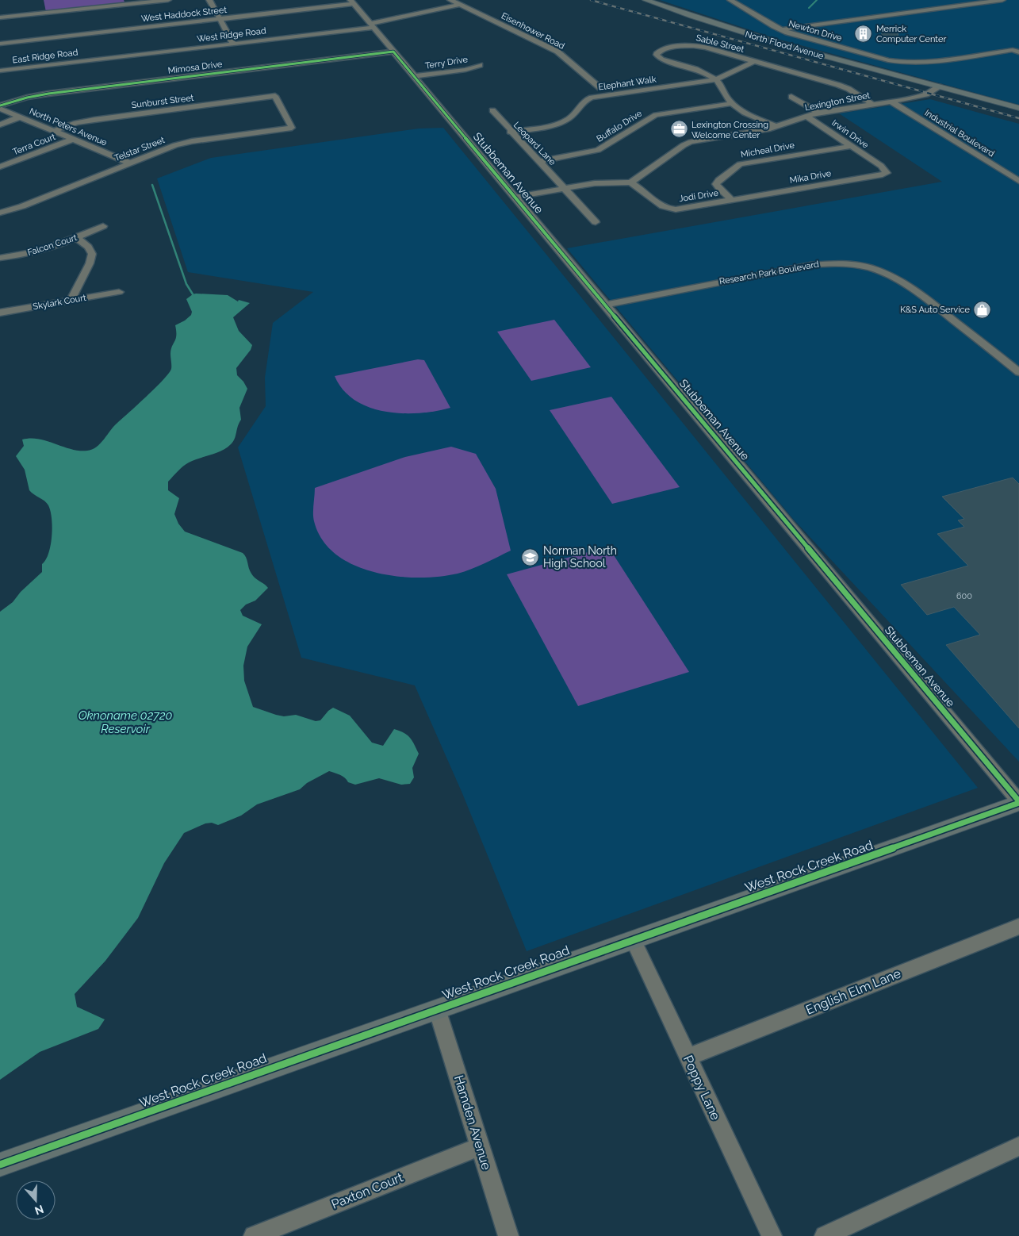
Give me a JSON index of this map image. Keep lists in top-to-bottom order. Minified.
{"streets":{"main road":["North Flood Avenue","West Rock Creek Road"],"street":["West Haddock Street","Eisenhower Road","Newton Drive","West Ridge Road","Sable Street","East Ridge Road","Terry Drive","Mimosa Drive","Elephant Walk","Sunburst Street","Lexington Street","Buffalo Drive","North Peters Avenue","Industrial Boulevard","Irwin Drive","Leopard Lane","Terra Court","Telstar Street","Micheal Drive","Stubbeman Avenue","Mika Drive","Jodi Drive","Falcon Court","Research Park Boulevard","Skylark Court","English Elm Lane","Poppy Lane","Hamden Avenue","Paxton Court"]},"crossings":[["West Haddock Street","Stubbeman Avenue"],["Eisenhower Road","West Ridge Road"],["West Ridge Road","East Ridge Road"],["West Ridge Road","Stubbeman Avenue"],["Sable Street","Elephant Walk"],["Sable Street","Lexington Street"],["Sable Street","Buffalo Drive"],["North Flood Avenue","Lexington Street"],["Terry Drive","Stubbeman Avenue"],["Mimosa Drive","North Peters Avenue"],["Mimosa Drive","Stubbeman Avenue"],["Elephant Walk","Leopard Lane"],["Sunburst Street","North Peters Avenue"],["Sunburst Street","Telstar Street"],["Lexington Street","Industrial Boulevard"],["Lexington Street","Irwin Drive"],["Lexington Street","Jodi Drive"],["Buffalo Drive","Leopard Lane"],["North Peters Avenue","Terra Court"],["North Peters Avenue","Telstar Street"],["Irwin Drive","Micheal Drive"],["Irwin Drive","Mika Drive"],["Micheal Drive","Mika Drive"],["Micheal Drive","Jodi Drive"],["Stubbeman Avenue","Research Park Boulevard"],["Stubbeman Avenue","West Rock Creek Road"],["Mika Drive","Jodi Drive"],["West Rock Creek Road","Poppy Lane"],["West Rock Creek Road","Hamden Avenue"],["English Elm Lane","Poppy Lane"],["Hamden Avenue","Paxton Court"]],"water":["Oknoname 02720 Reservoir"],"places":{"building":["Merrick Computer Center"],"office":["Lexington Crossing Welcome Center"],"shop":["K&S Auto Service"],"school or university":["Norman North High School"]},"house_numbers":["600"],"north":"bottom"}
